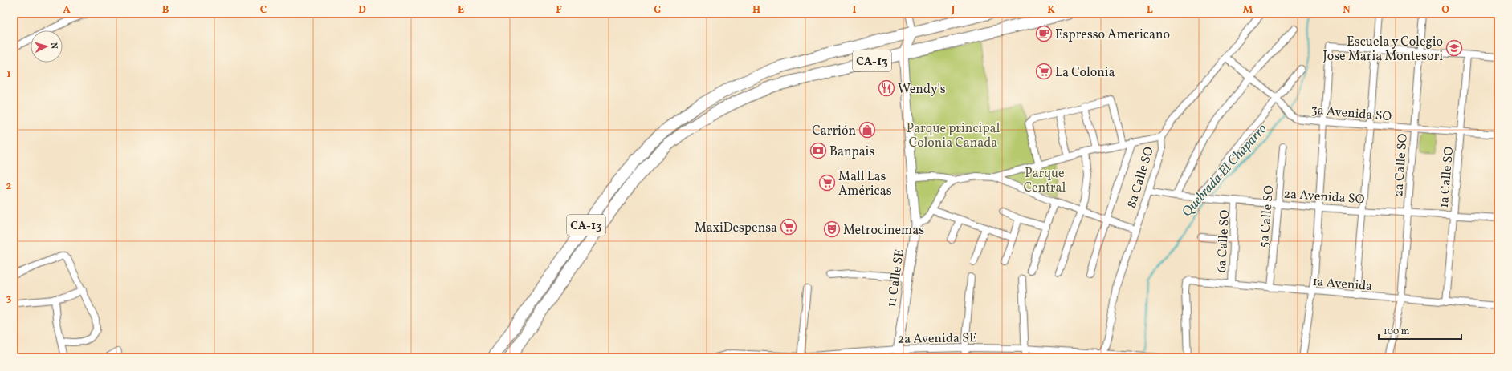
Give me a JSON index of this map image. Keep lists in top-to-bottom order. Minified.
{"streets":{"highway":["CA-13"],"street":["3a Avenida SO","2a Calle SO","8a Calle SO","1a Calle SO","2a Avenida SO","5a Calle SO","6a Calle SO","11 Calle SE","1a Avenida","2a Avenida SE"]},"crossings":[["CA-13","11 Calle SE"],["3a Avenida SO","2a Calle SO"],["3a Avenida SO","8a Calle SO"],["3a Avenida SO","1a Calle SO"],["2a Calle SO","2a Avenida SO"],["2a Calle SO","1a Avenida"],["8a Calle SO","2a Avenida SO"],["8a Calle SO","2a Avenida SE"],["1a Calle SO","2a Avenida SO"],["1a Calle SO","1a Avenida"],["2a Avenida SO","5a Calle SO"],["2a Avenida SO","6a Calle SO"],["5a Calle SO","1a Avenida"],["6a Calle SO","1a Avenida"],["11 Calle SE","2a Avenida SE"]],"water":["Quebrada El Chaparro"],"parks":["Parque principal Colonia Canada","Parque Central"],"places":{"cafe":["Espresso Americano"],"school or university":["Escuela y Colegio Jose Maria Montesori"],"supermarket":["La Colonia","Mall Las Américas","MaxiDespensa"],"restaurant":["Wendy's"],"shop":["Carrión"],"bank":["Banpais"],"theatre":["Metrocinemas"]},"scale_bar":"100 m","north":"right","grid":{"columns":["A","B","C","D","E","F","G","H","I","J","K","L","M","N","O"],"rows":["1","2","3"]}}
